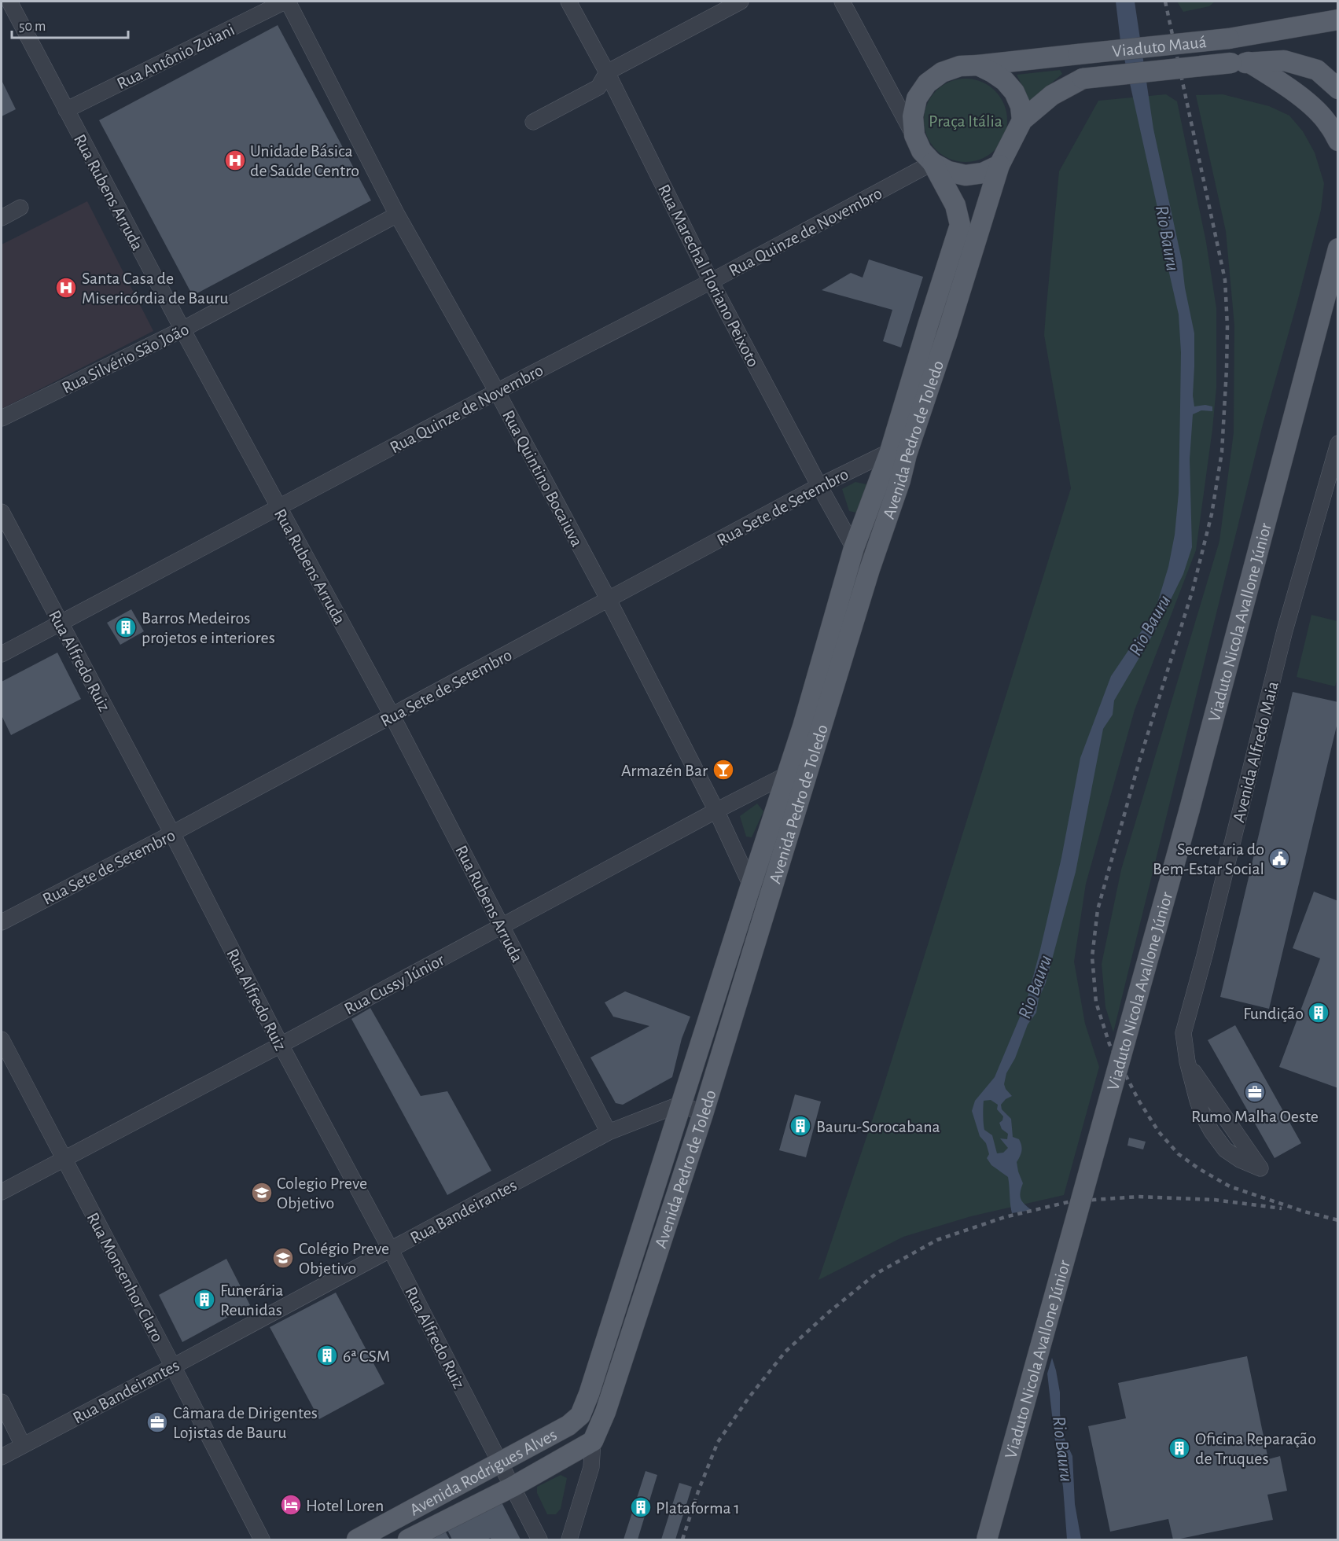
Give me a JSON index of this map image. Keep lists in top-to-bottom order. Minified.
{"streets":{"main road":["Viaduto Mauá","Avenida Pedro de Toledo","Viaduto Nicola Avallone Júnior","Avenida Rodrigues Alves"],"street":["Rua Antônio Zuiani","Rua Rubens Arruda","Rua Quinze de Novembro","Rua Marechal Floriano Peixoto","Rua Silvério São João","Rua Quintino Bocaiuva","Rua Sete de Setembro","Rua Alfredo Ruiz","Avenida Alfredo Maia","Rua Cussy Júnior","Rua Bandeirantes","Rua Monsenhor Claro"]},"crossings":[["Viaduto Mauá","Rua Quinze de Novembro"],["Viaduto Mauá","Avenida Pedro de Toledo"],["Rua Antônio Zuiani","Rua Rubens Arruda"],["Rua Antônio Zuiani","Rua Quintino Bocaiuva"],["Rua Rubens Arruda","Rua Quinze de Novembro"],["Rua Rubens Arruda","Rua Silvério São João"],["Rua Rubens Arruda","Rua Sete de Setembro"],["Rua Rubens Arruda","Rua Cussy Júnior"],["Rua Rubens Arruda","Rua Bandeirantes"],["Rua Quinze de Novembro","Rua Marechal Floriano Peixoto"],["Rua Quinze de Novembro","Avenida Pedro de Toledo"],["Rua Quinze de Novembro","Rua Quintino Bocaiuva"],["Rua Quinze de Novembro","Rua Alfredo Ruiz"],["Rua Marechal Floriano Peixoto","Avenida Pedro de Toledo"],["Rua Marechal Floriano Peixoto","Rua Sete de Setembro"],["Rua Silvério São João","Rua Quintino Bocaiuva"],["Avenida Pedro de Toledo","Rua Quintino Bocaiuva"],["Avenida Pedro de Toledo","Rua Sete de Setembro"],["Avenida Pedro de Toledo","Rua Cussy Júnior"],["Avenida Pedro de Toledo","Rua Bandeirantes"],["Avenida Pedro de Toledo","Avenida Rodrigues Alves"],["Rua Quintino Bocaiuva","Rua Sete de Setembro"],["Rua Quintino Bocaiuva","Rua Cussy Júnior"],["Rua Sete de Setembro","Rua Alfredo Ruiz"],["Rua Alfredo Ruiz","Rua Cussy Júnior"],["Rua Alfredo Ruiz","Rua Bandeirantes"],["Rua Alfredo Ruiz","Avenida Rodrigues Alves"],["Rua Cussy Júnior","Rua Monsenhor Claro"],["Rua Bandeirantes","Rua Monsenhor Claro"]],"water":["Rio Bauru"],"parks":["Praça Itália"],"places":{"hospital":["Unidade Básica de Saúde Centro","Santa Casa de Misericórdia de Bauru"],"building":["Barros Medeiros projetos e interiores","Fundição","Bauru-Sorocabana","Funerária Reunidas","6ª CSM","Oficina Reparação de Truques","Plataforma 1"],"bar":["Armazén Bar"],"public building":["Secretaria do Bem-Estar Social"],"office":["Rumo Malha Oeste","Câmara de Dirigentes Lojistas de Bauru"],"school or university":["Colegio Preve Objetivo","Colégio Preve Objetivo"],"hotel":["Hotel Loren"]},"scale_bar":"50 m"}
